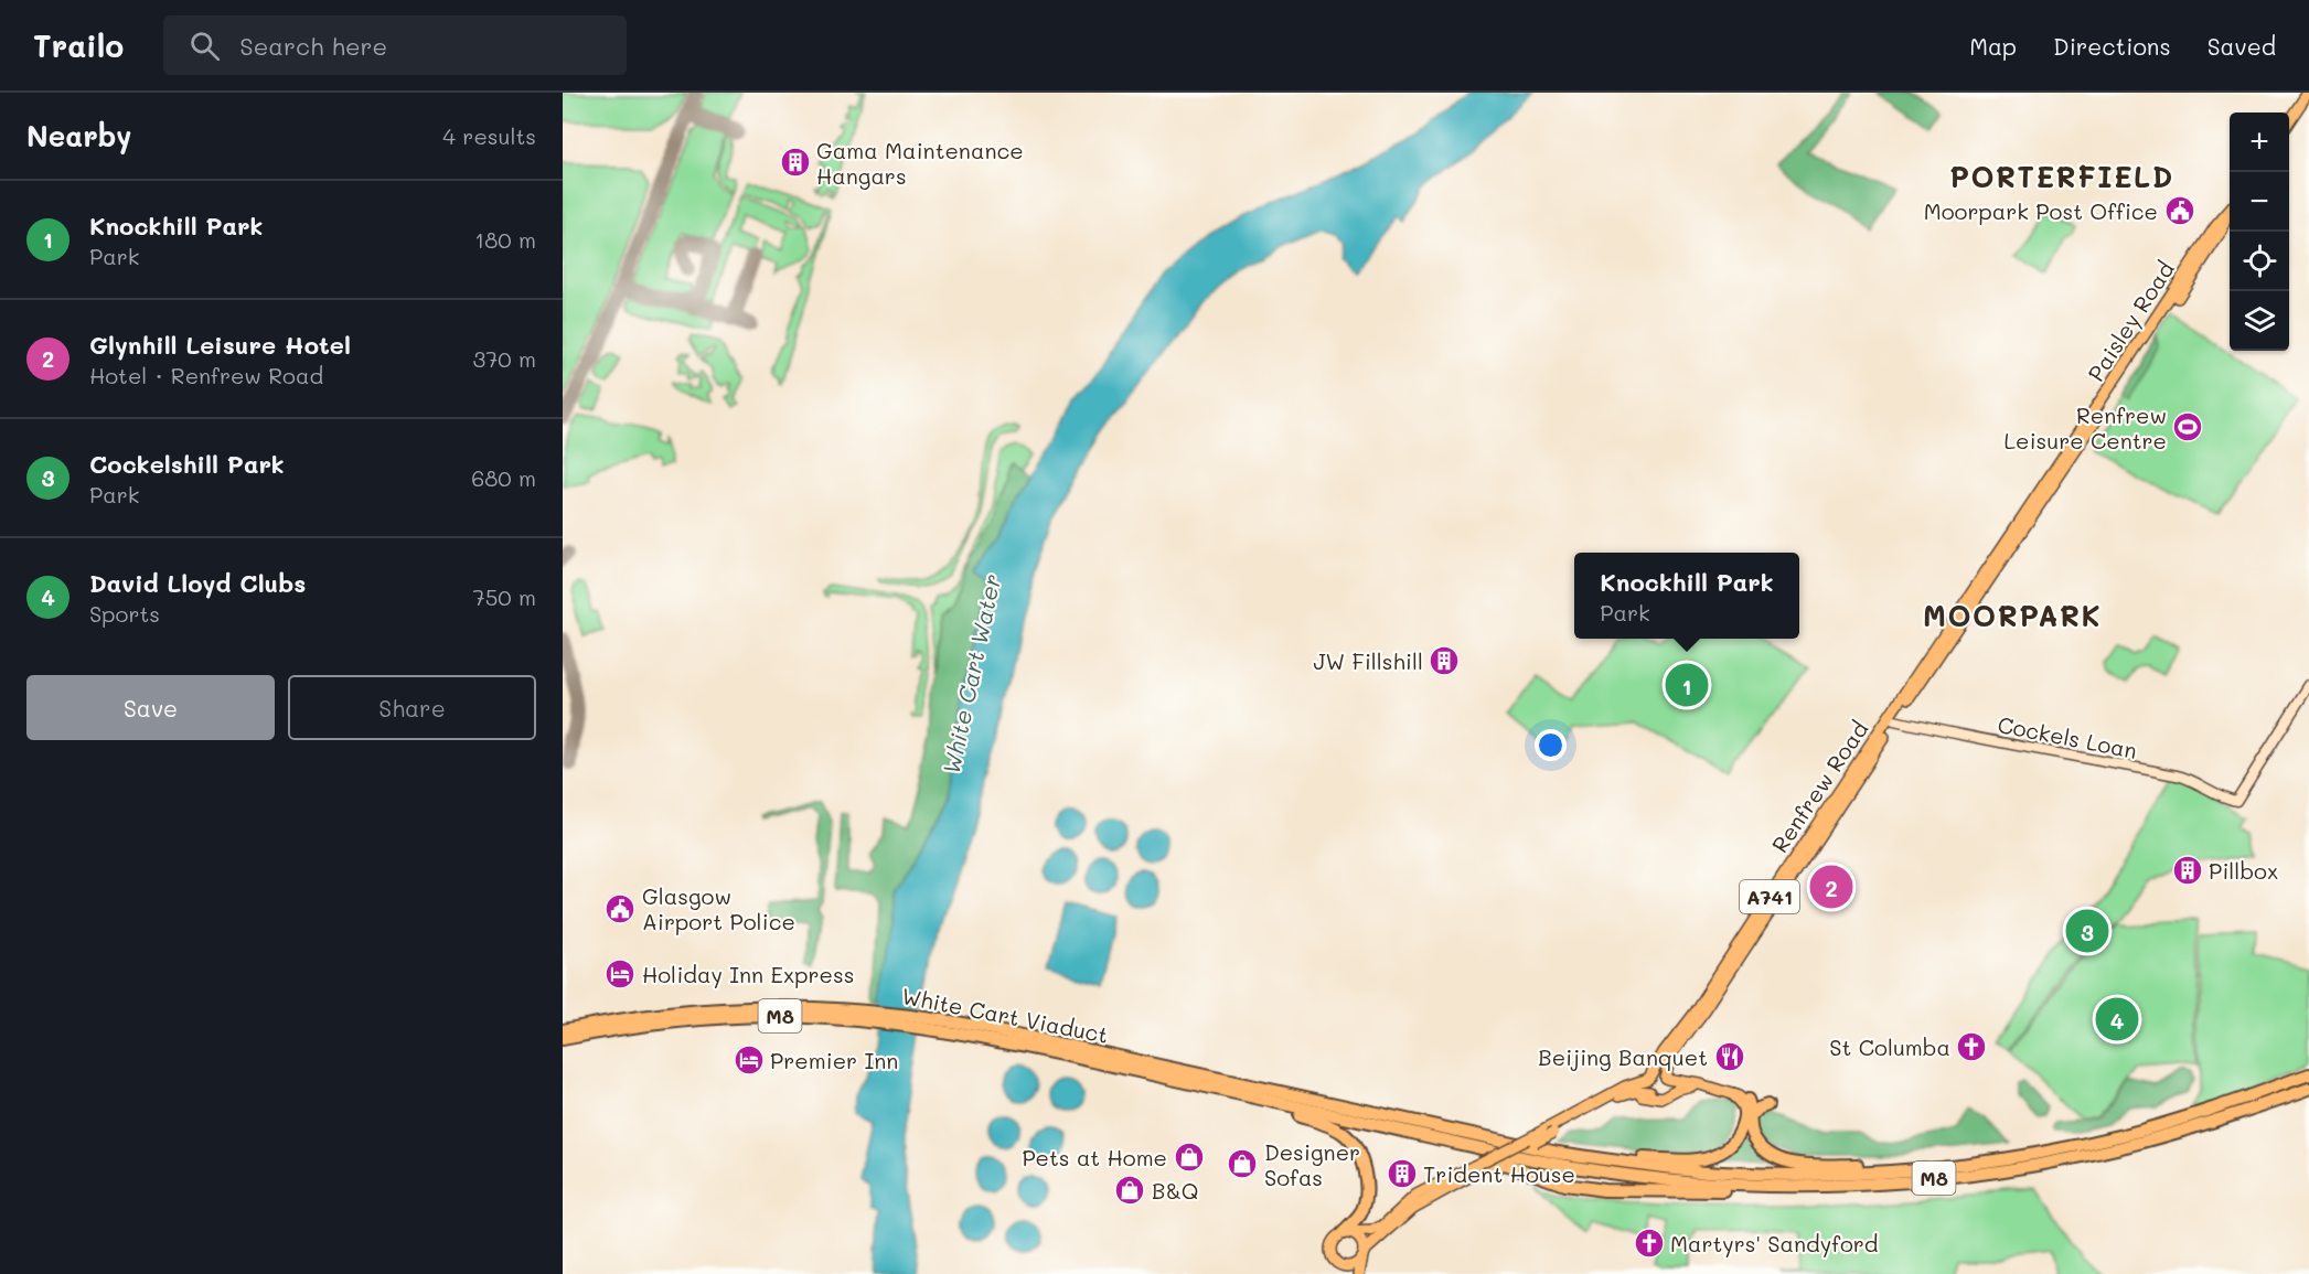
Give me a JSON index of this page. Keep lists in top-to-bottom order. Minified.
{"streets":{"highway":["White Cart Viaduct","M8"],"main road":["Paisley Road","Cockels Loan","Renfrew Road","A741"]},"crossings":[["Paisley Road","Cockels Loan"],["Paisley Road","Renfrew Road"],["Cockels Loan","Renfrew Road"],["White Cart Viaduct","M8"]],"districts":["PORTERFIELD","MOORPARK"],"water":["White Cart Water"],"places":{"building":["Gama Maintenance Hangars","JW Fillshill","Pillbox","Trident House"],"public building":["Moorpark Post Office","Glasgow Airport Police"],"sports":["Renfrew Leisure Centre"],"hotel":["Holiday Inn Express","Premier Inn"],"church":["St Columba","Martyrs' Sandyford"],"restaurant":["Beijing Banquet"],"shop":["Pets at Home","Designer Sofas","B&Q"]},"page":{"header":"Trailo","search":"Search here","nav":["Map","Directions","Saved"],"heading":["Nearby","4 results"],"map_buttons":["+","−"],"list":[{"mark":"1","name":"Knockhill Park","note":"Park","value":"180 m"},{"mark":"2","name":"Glynhill Leisure Hotel","note":"Hotel · Renfrew Road","value":"370 m"},{"mark":"3","name":"Cockelshill Park","note":"Park","value":"680 m"},{"mark":"4","name":"David Lloyd Clubs","note":"Sports","value":"750 m"}],"popup":["Knockhill Park","Park"],"buttons":["Save","Share"],"pins":["1","2","3","4"]}}
